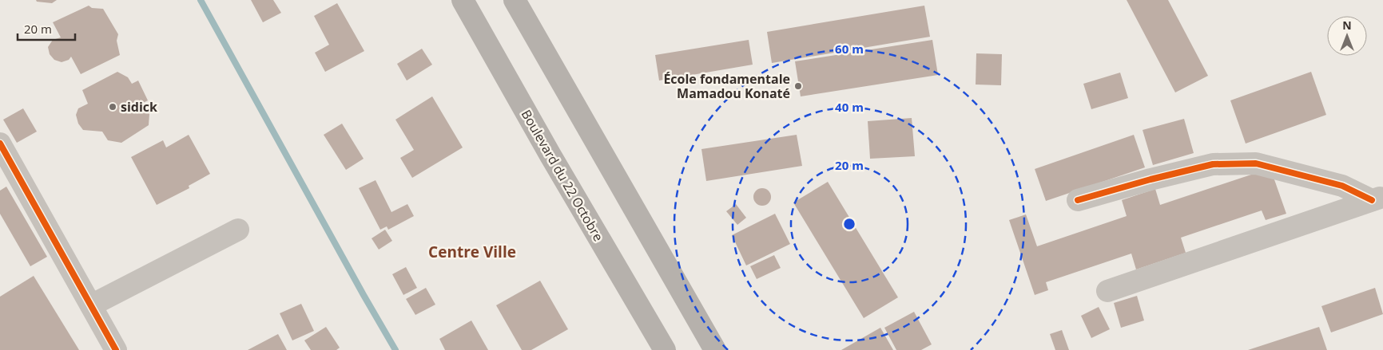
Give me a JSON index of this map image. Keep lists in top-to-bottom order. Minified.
{"streets":{"main road":["Boulevard du 22 Octobre"]},"districts":["Centre Ville"],"places":["École fondamentale Mamadou Konaté","sidick"],"scale_bar":"20 m","north":"top","rings":["60 m","40 m","20 m"]}
